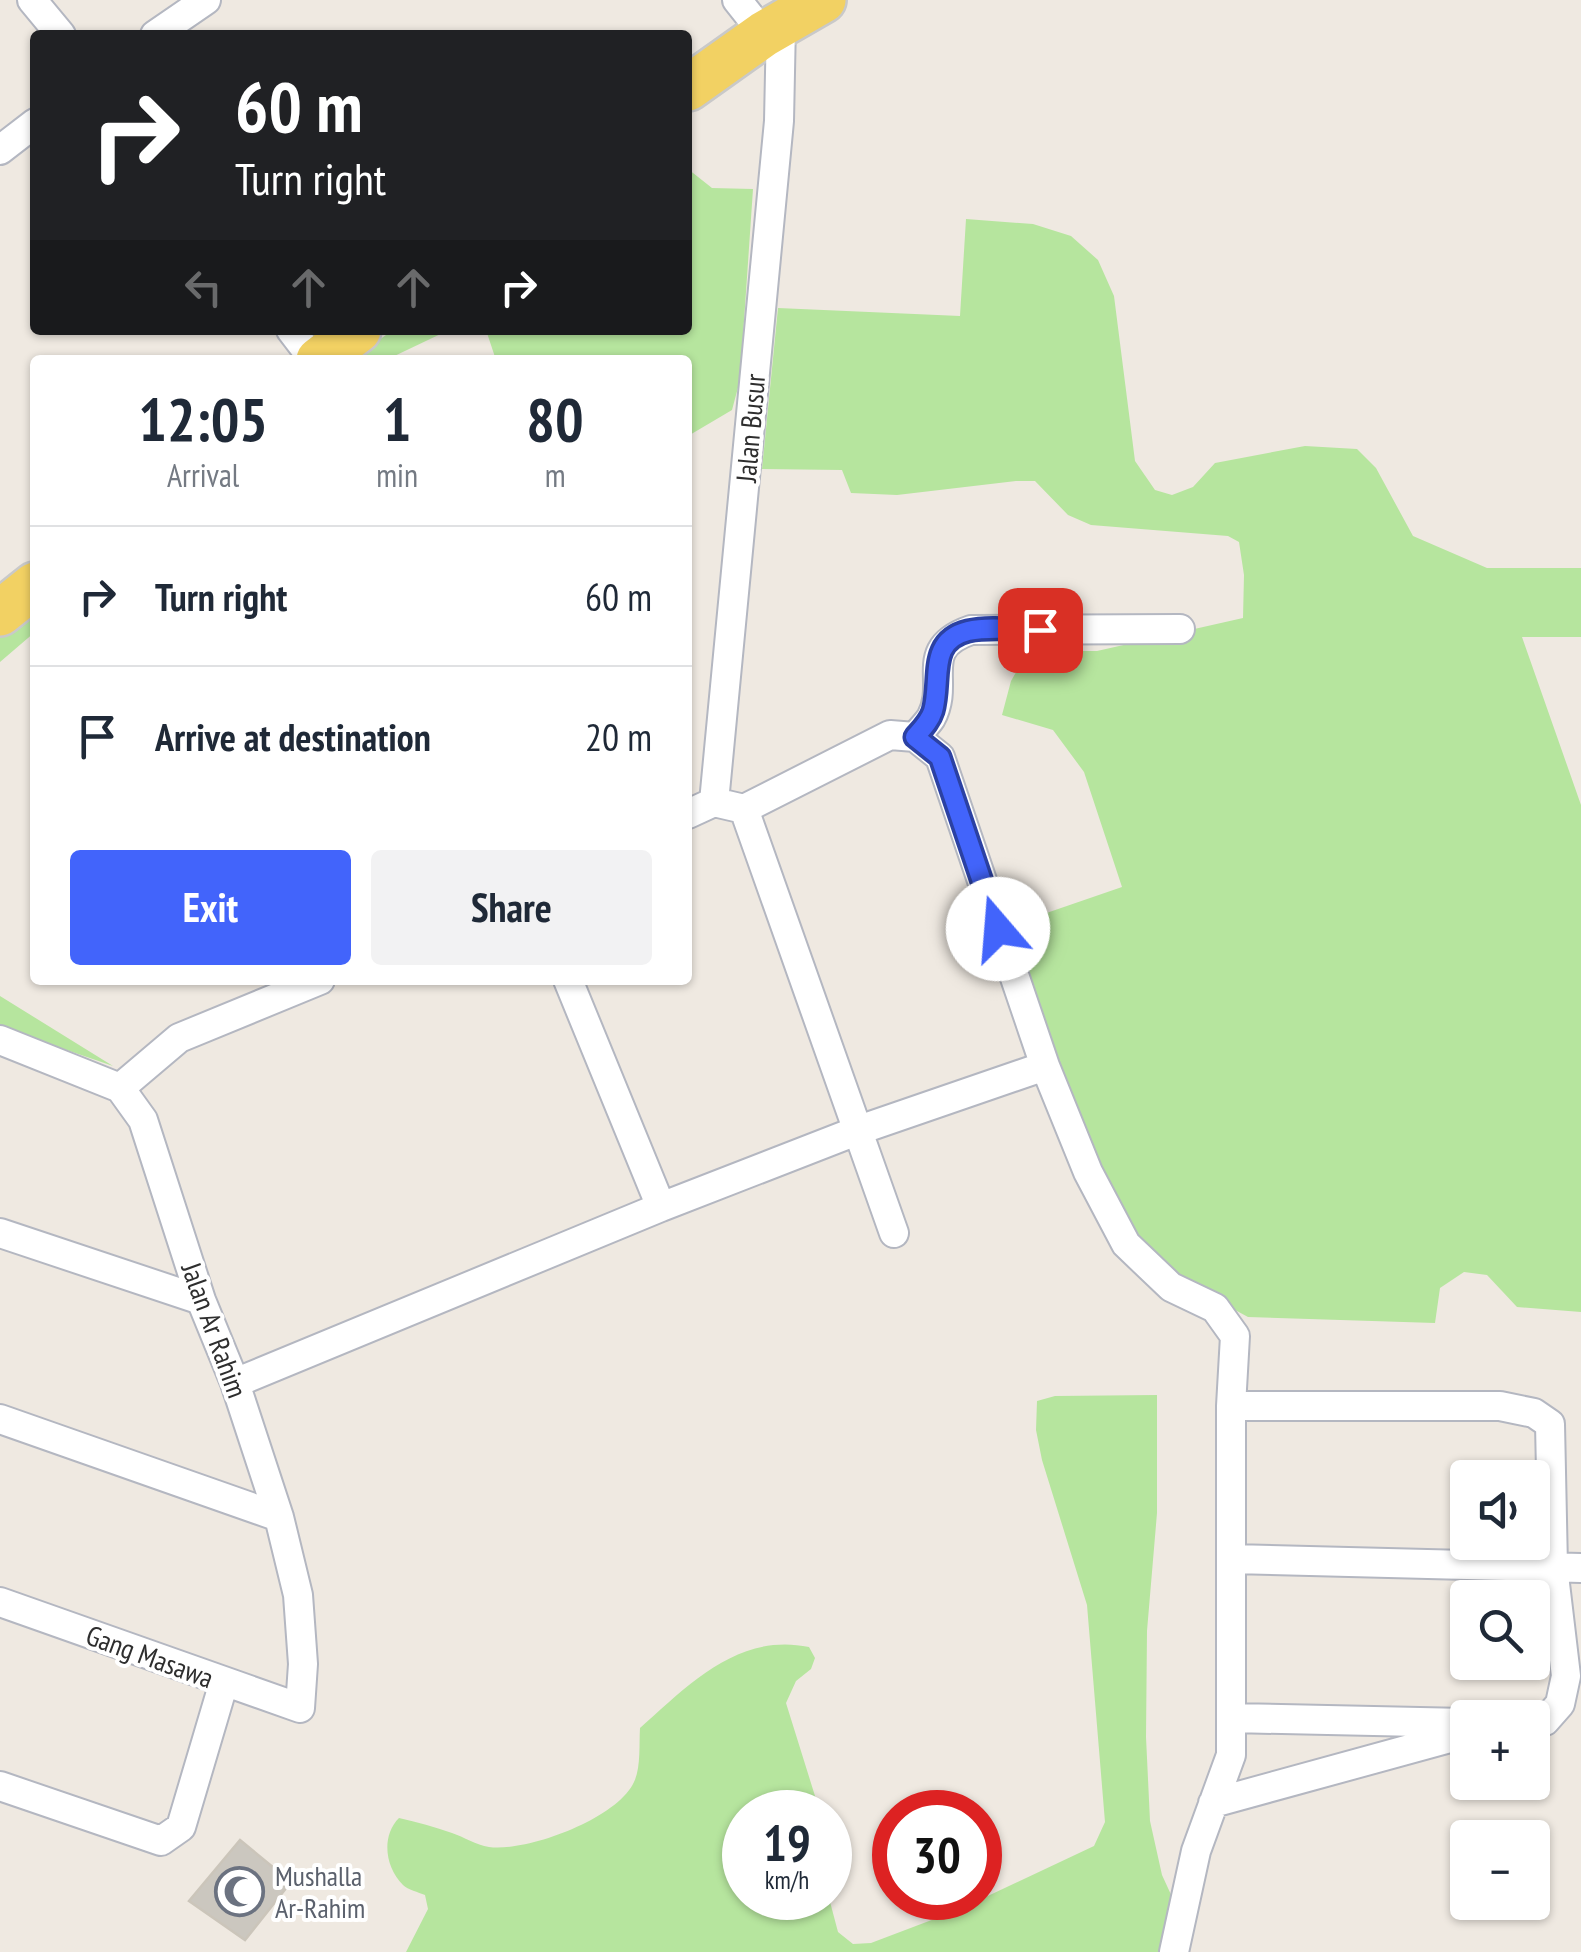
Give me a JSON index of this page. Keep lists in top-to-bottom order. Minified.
{"streets":{"street":["Jalan Busur","Jalan Ar Rahim","Gang Masawa"]},"crossings":[["Jalan Ar Rahim","Gang Masawa"]],"places":{"mosque":["Mushalla Ar-Rahim"]},"page":{"turn":["60 m","Turn right"],"eta":["12:05","Arrival","1","min","80","m"],"list":[{"name":"Turn right","value":"60 m"},{"name":"Arrive at destination","value":"20 m"}],"buttons":["Exit","Share"],"map_buttons":["+","−"],"speed":"19 km/h","limit":"30"}}
